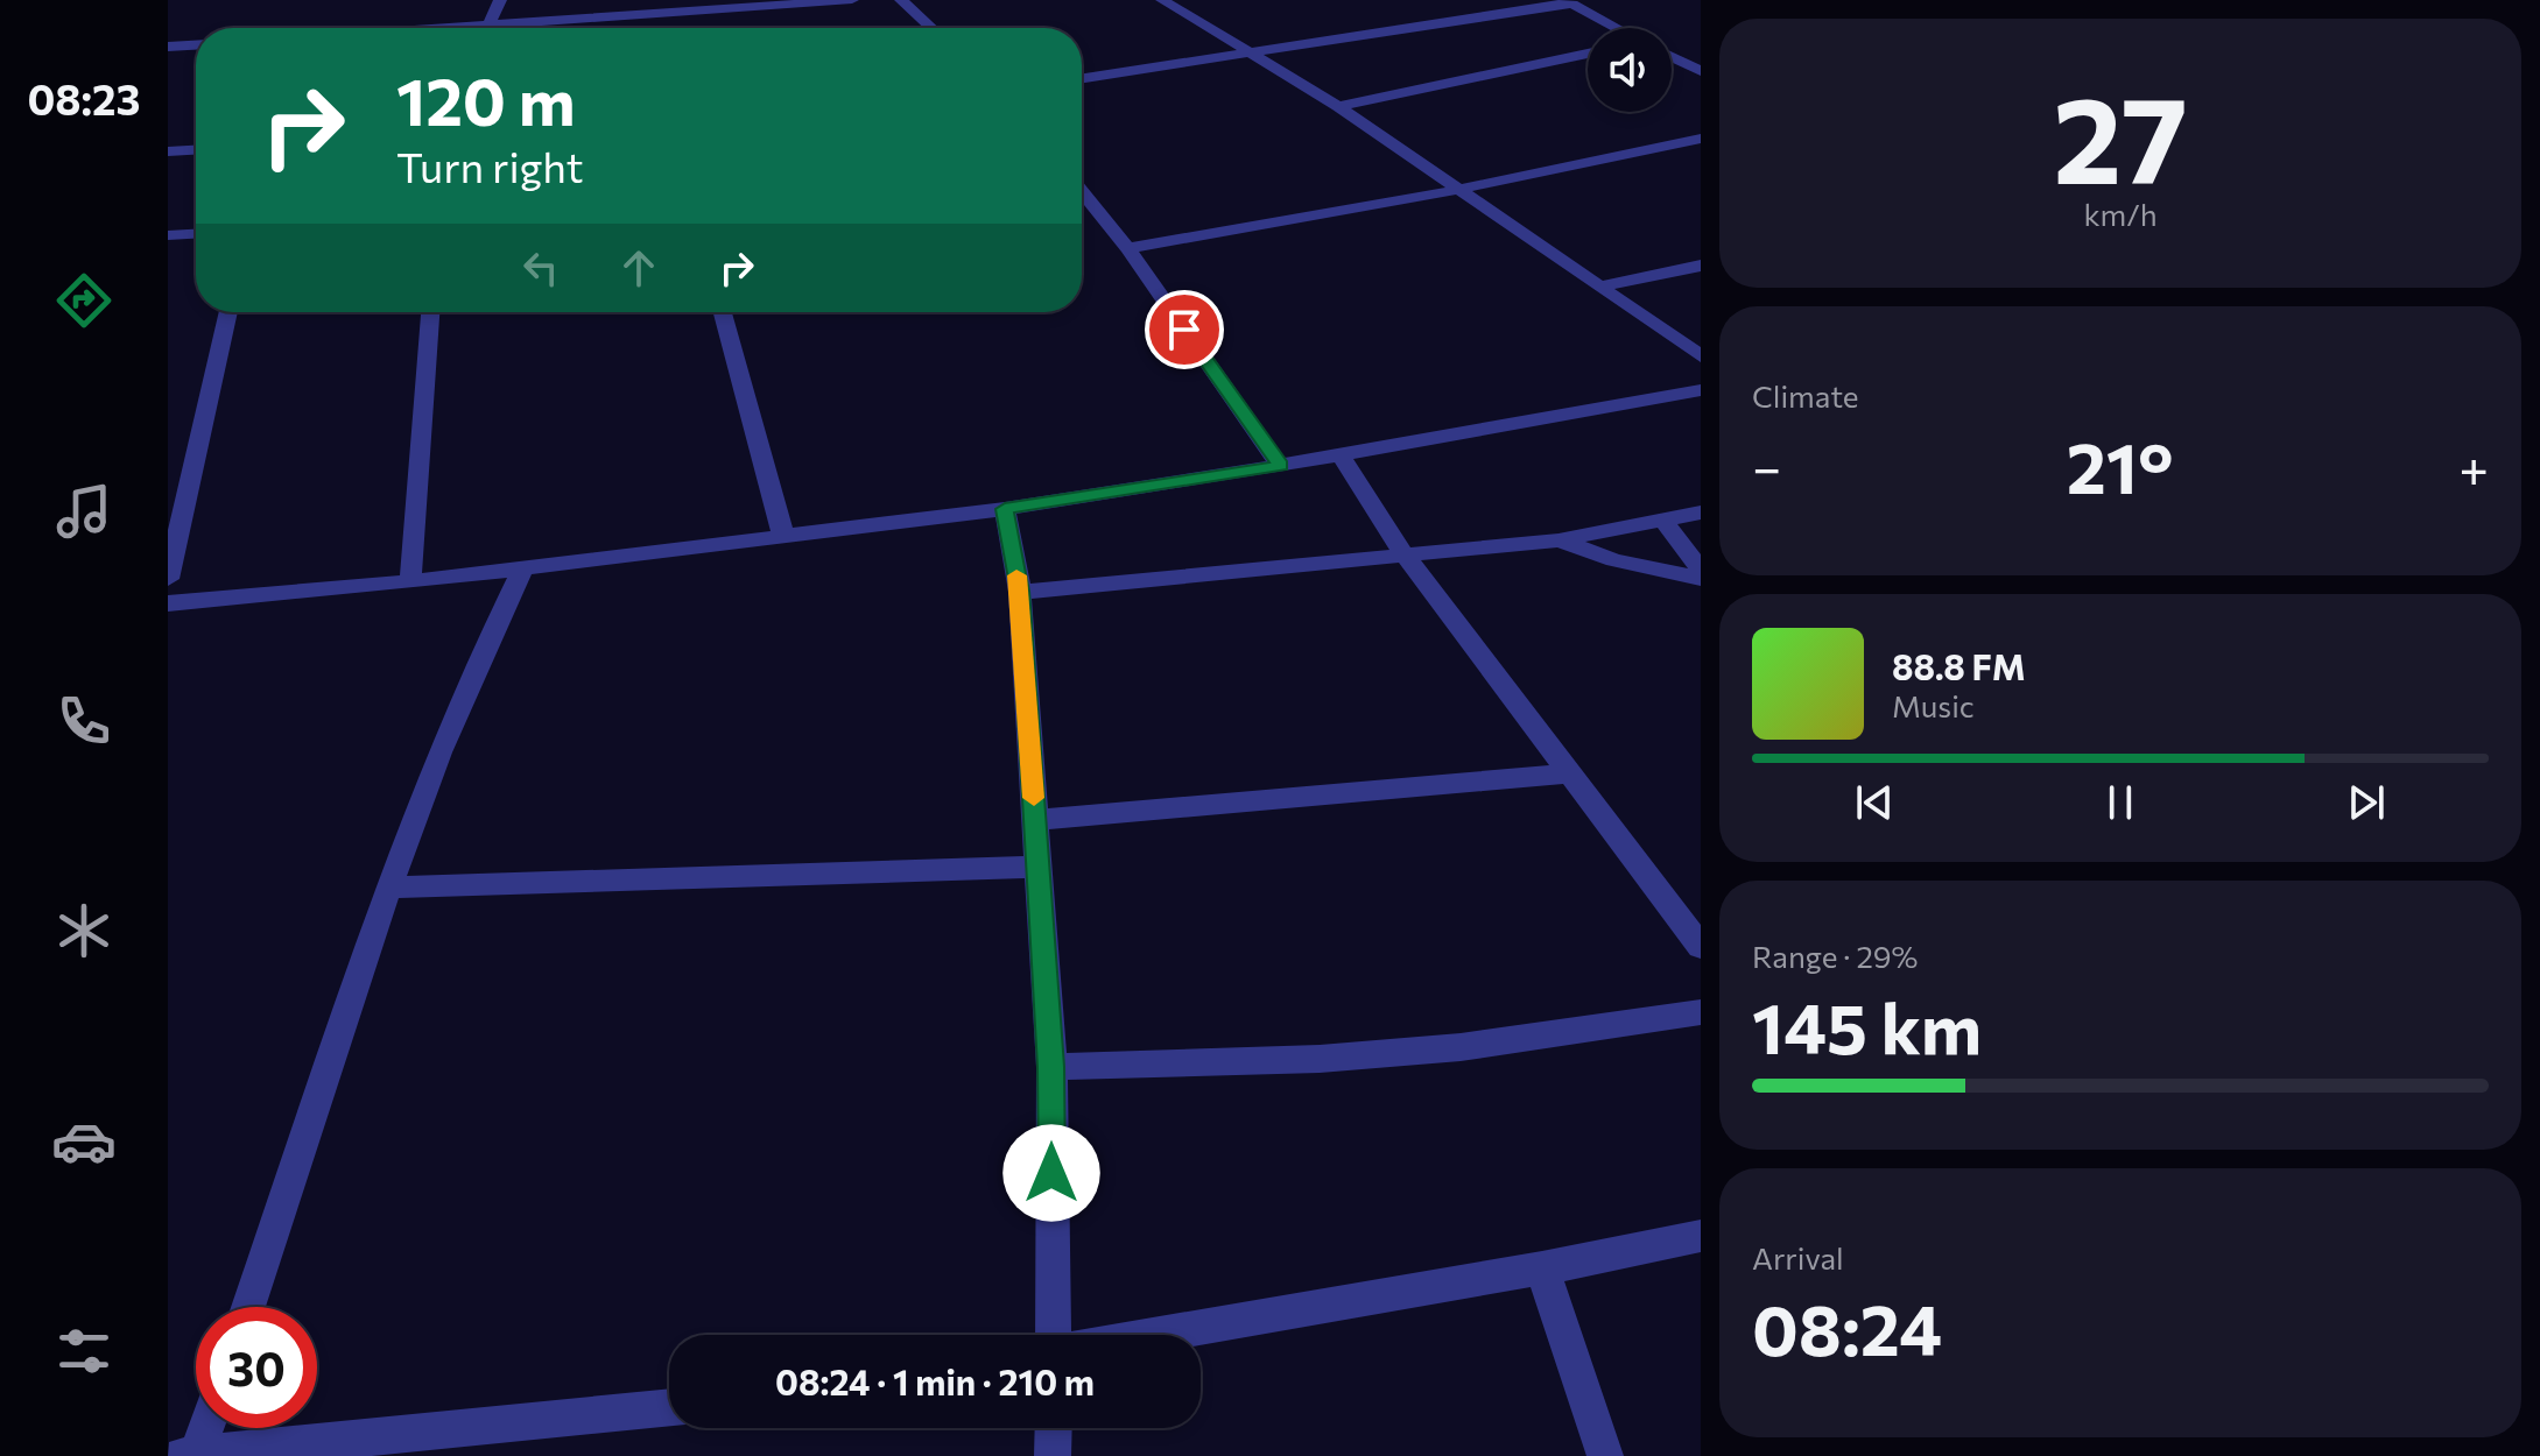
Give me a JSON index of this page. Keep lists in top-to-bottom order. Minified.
{"page":{"tabs":"08:23","tile":[["27","km/h"],"Climate",["Range · 29%","145 km"],["Arrival","08:24"]],"turn":["120 m","Turn right"],"heat":["−","21°","+"],"song":["88.8 FM","Music"],"limit":"30","trip":"08:24 · 1 min · 210 m"}}
